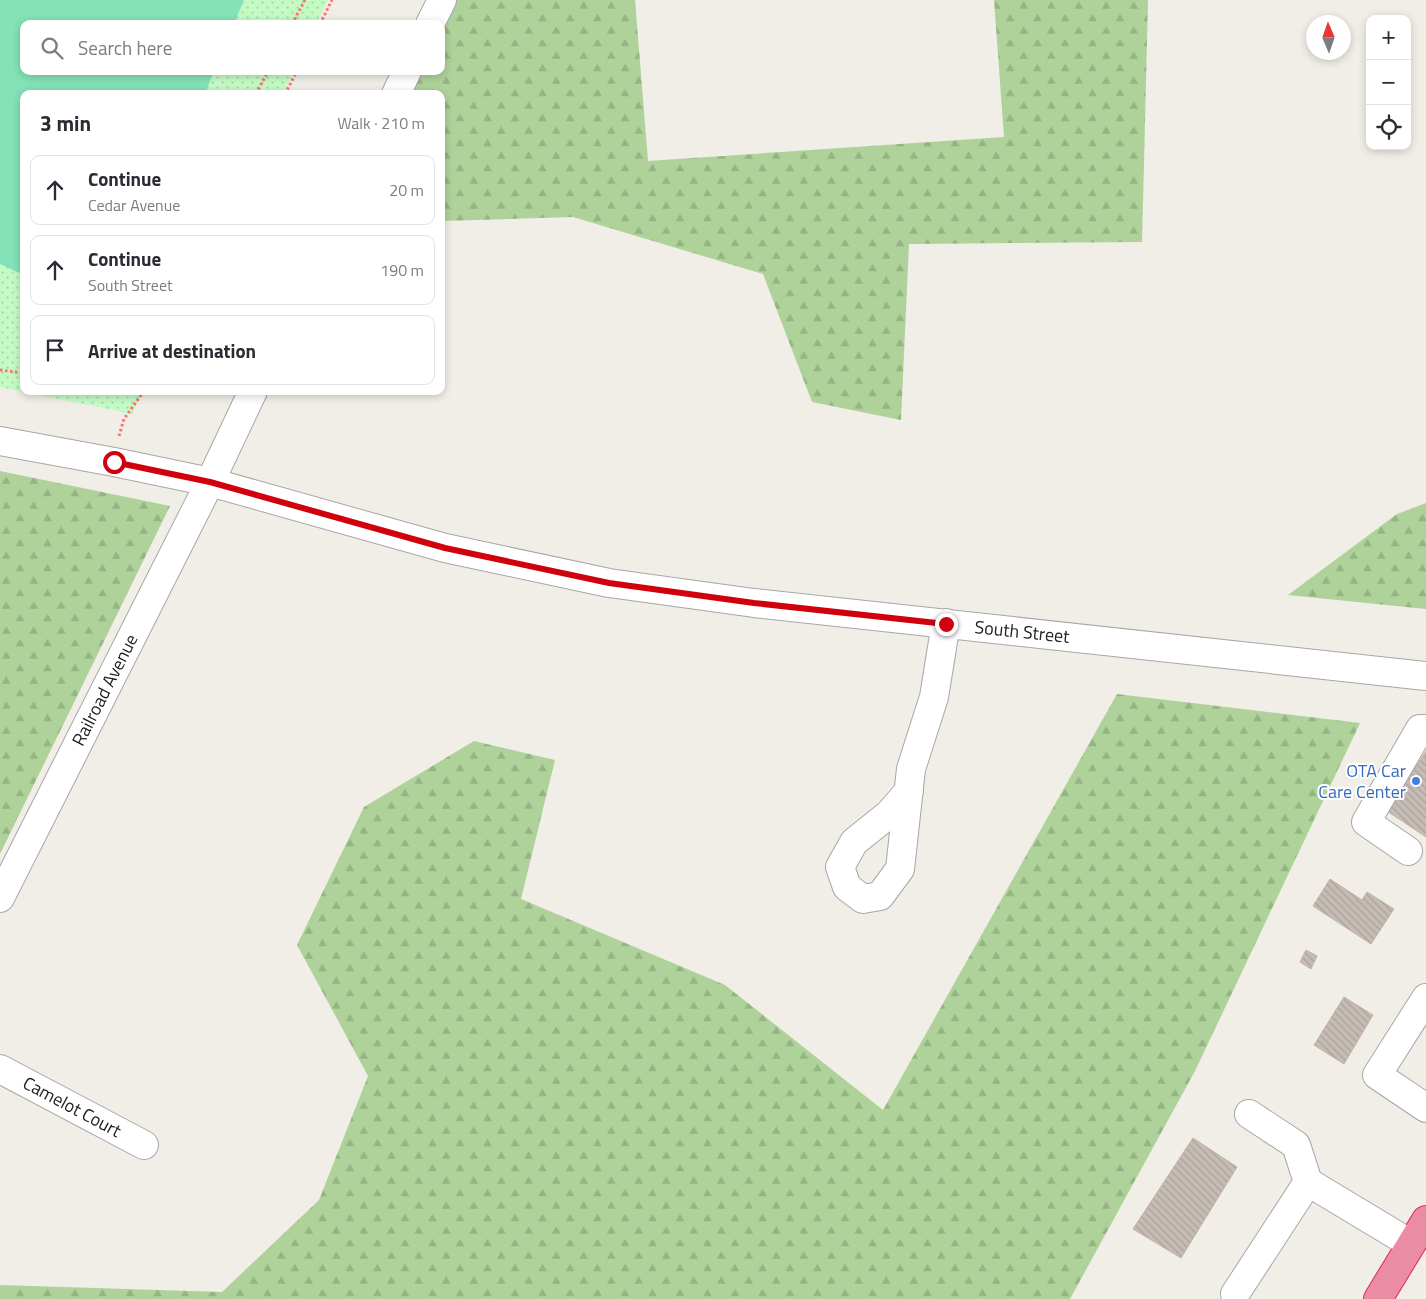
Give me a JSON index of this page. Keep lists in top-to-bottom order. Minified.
{"streets":{"street":["South Street","Railroad Avenue","Camelot Court"]},"crossings":[["South Street","Railroad Avenue"]],"places":["OTA Car Care Center"],"north":"top","page":{"map_buttons":["+","−"],"search":"Search here","heading":["3 min","Walk · 210 m"],"list":[["Continue","Cedar Avenue","20 m"],["Continue","South Street","190 m"],"Arrive at destination"]}}
